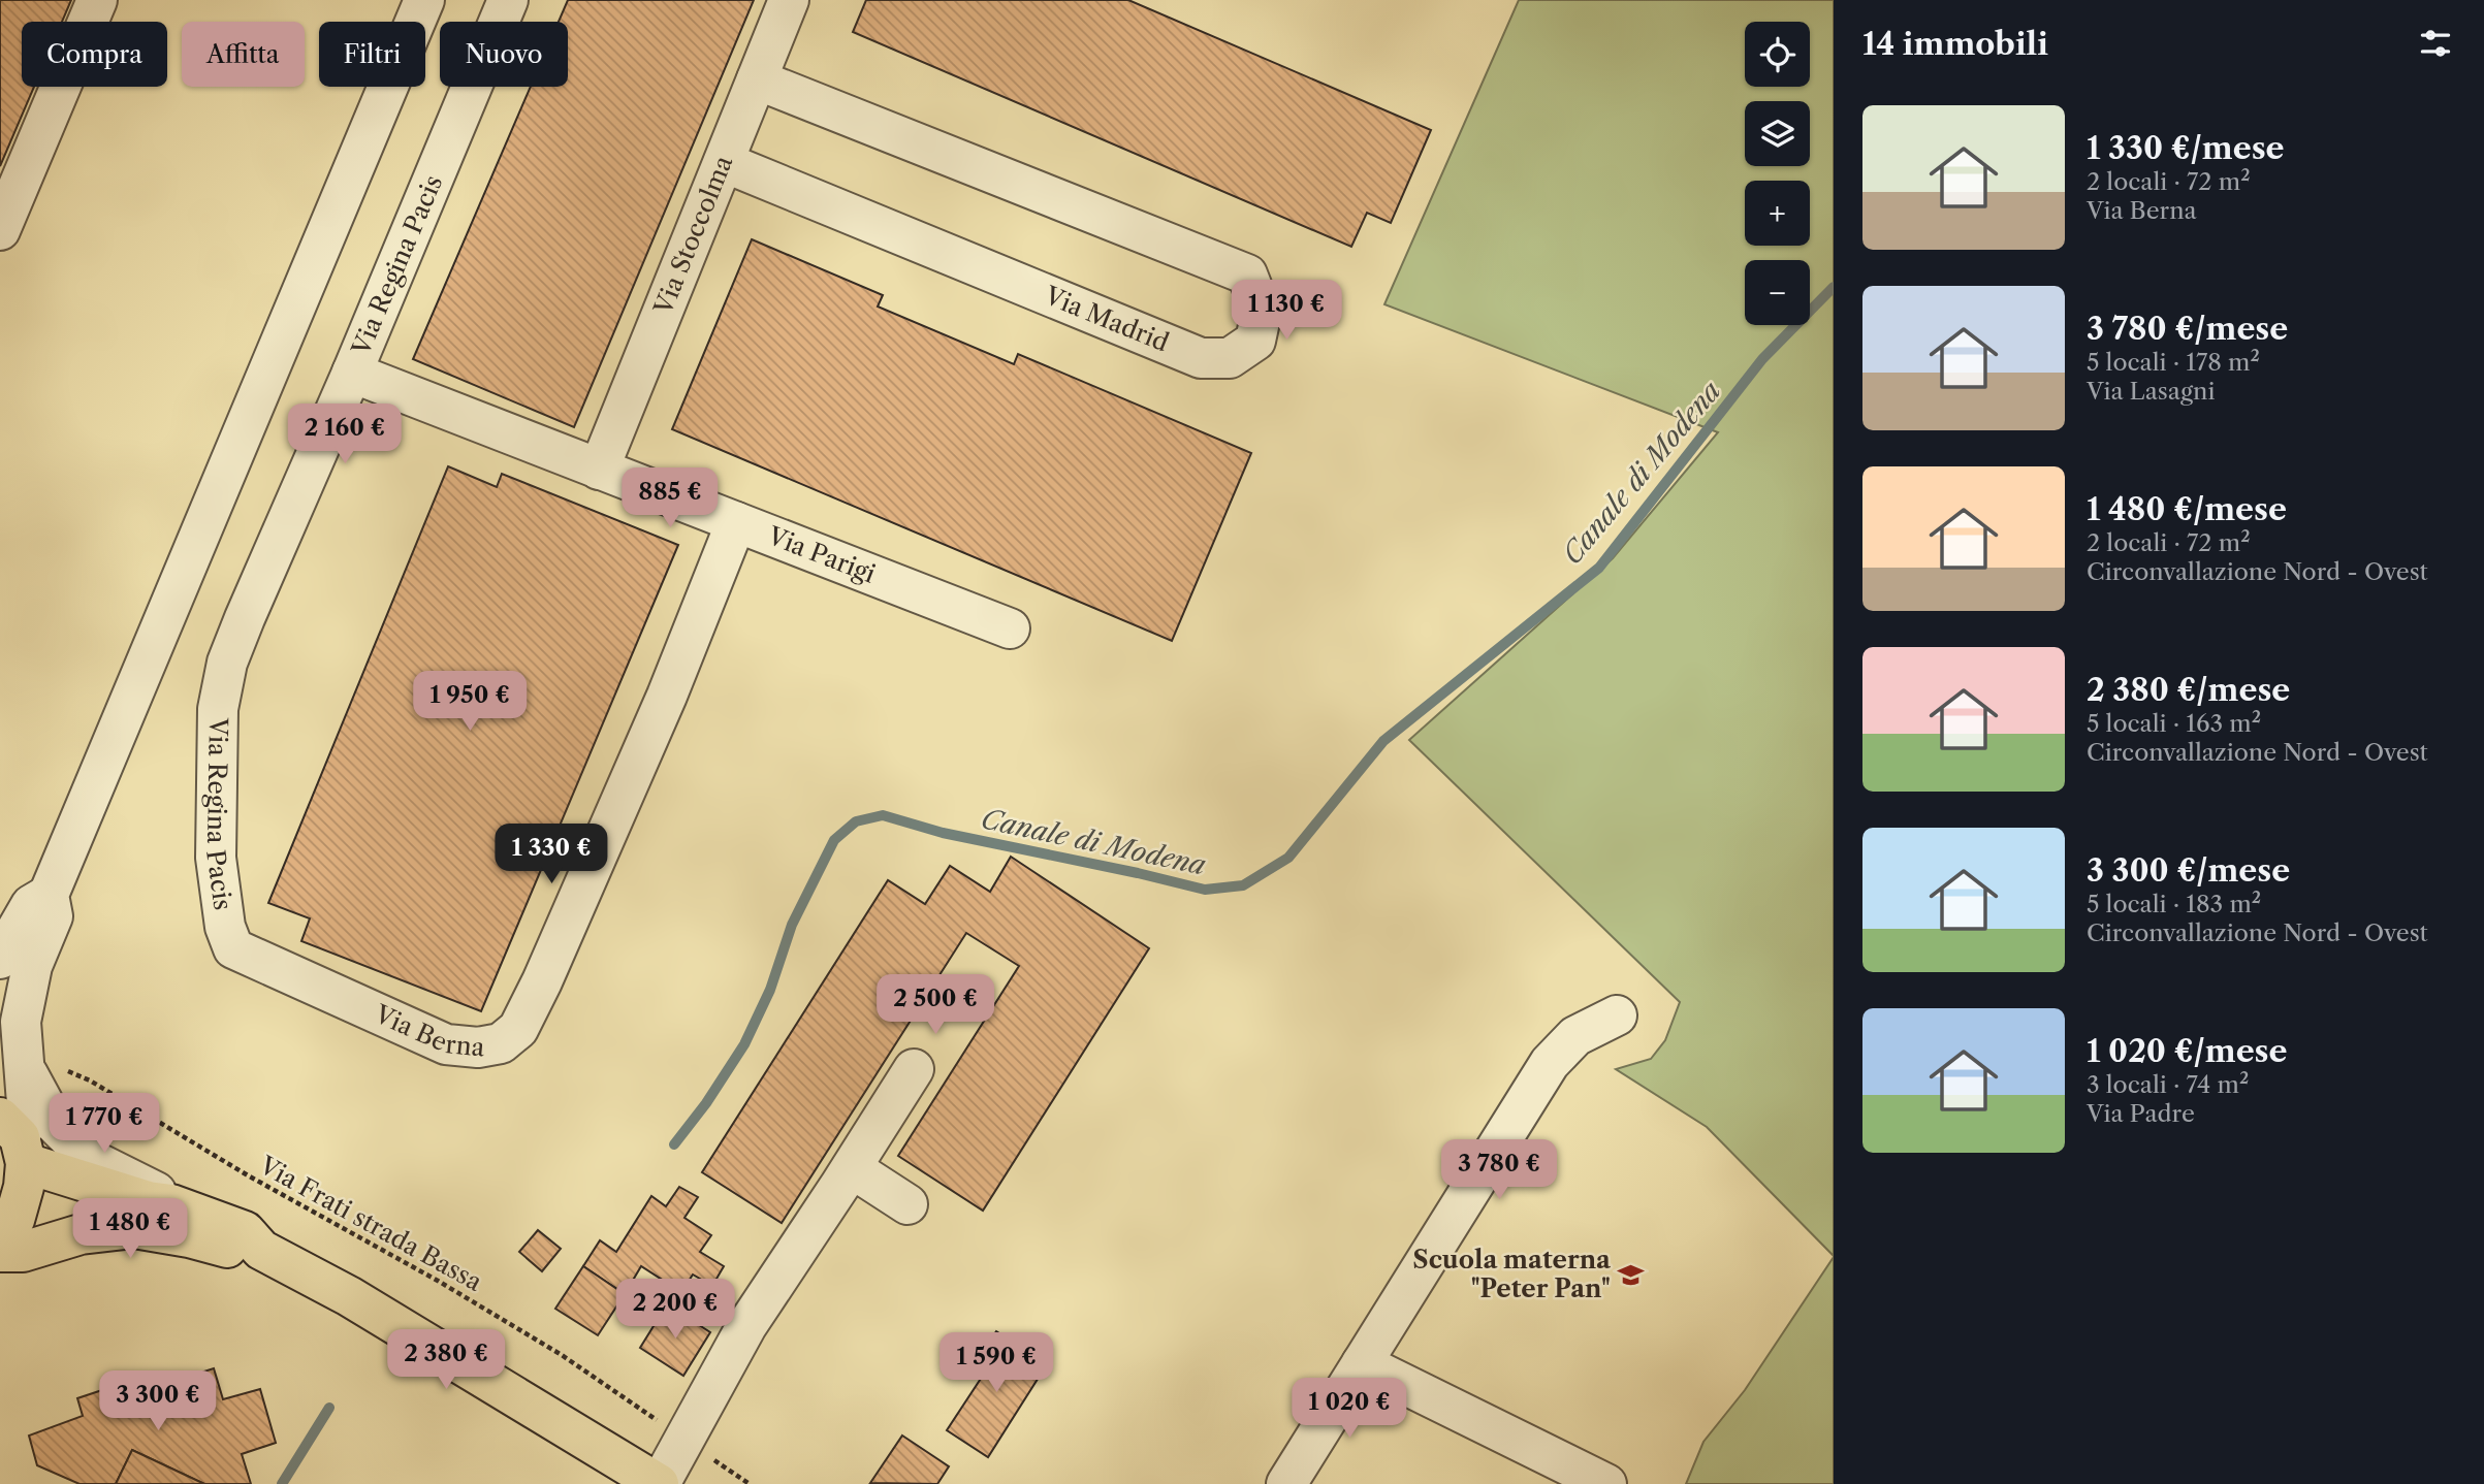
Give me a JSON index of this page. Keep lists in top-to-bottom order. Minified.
{"streets":{"street":["Via Stoccolma","Via Regina Pacis","Via Madrid","Via Parigi","Via Berna"],"path":["Via Frati strada Bassa"]},"crossings":[["Via Stoccolma","Via Madrid"],["Via Stoccolma","Via Parigi"],["Via Regina Pacis","Via Parigi"],["Via Regina Pacis","Via Berna"],["Via Parigi","Via Berna"]],"water":["Canale di Modena"],"places":{"school or university":["Scuola materna \"Peter Pan\""]},"page":{"heading":"14 immobili","map_buttons":["+","−"],"chip":["Compra","Affitta","Filtri","Nuovo"],"list":[{"name":"1 330 €/mese","note":"2 locali · 72 m² · Via Berna"},{"name":"3 780 €/mese","note":"5 locali · 178 m² · Via Lasagni"},{"name":"1 480 €/mese","note":"2 locali · 72 m² · Circonvallazione Nord - Ovest"},{"name":"2 380 €/mese","note":"5 locali · 163 m² · Circonvallazione Nord - Ovest"},{"name":"3 300 €/mese","note":"5 locali · 183 m² · Circonvallazione Nord - Ovest"},{"name":"1 020 €/mese","note":"3 locali · 74 m² · Via Padre"}],"price":["1 130 €","2 160 €","885 €","1 950 €","1 330 €","2 500 €","1 770 €","3 780 €","1 480 €","2 200 €","2 380 €","1 590 €","3 300 €","1 020 €"]}}
